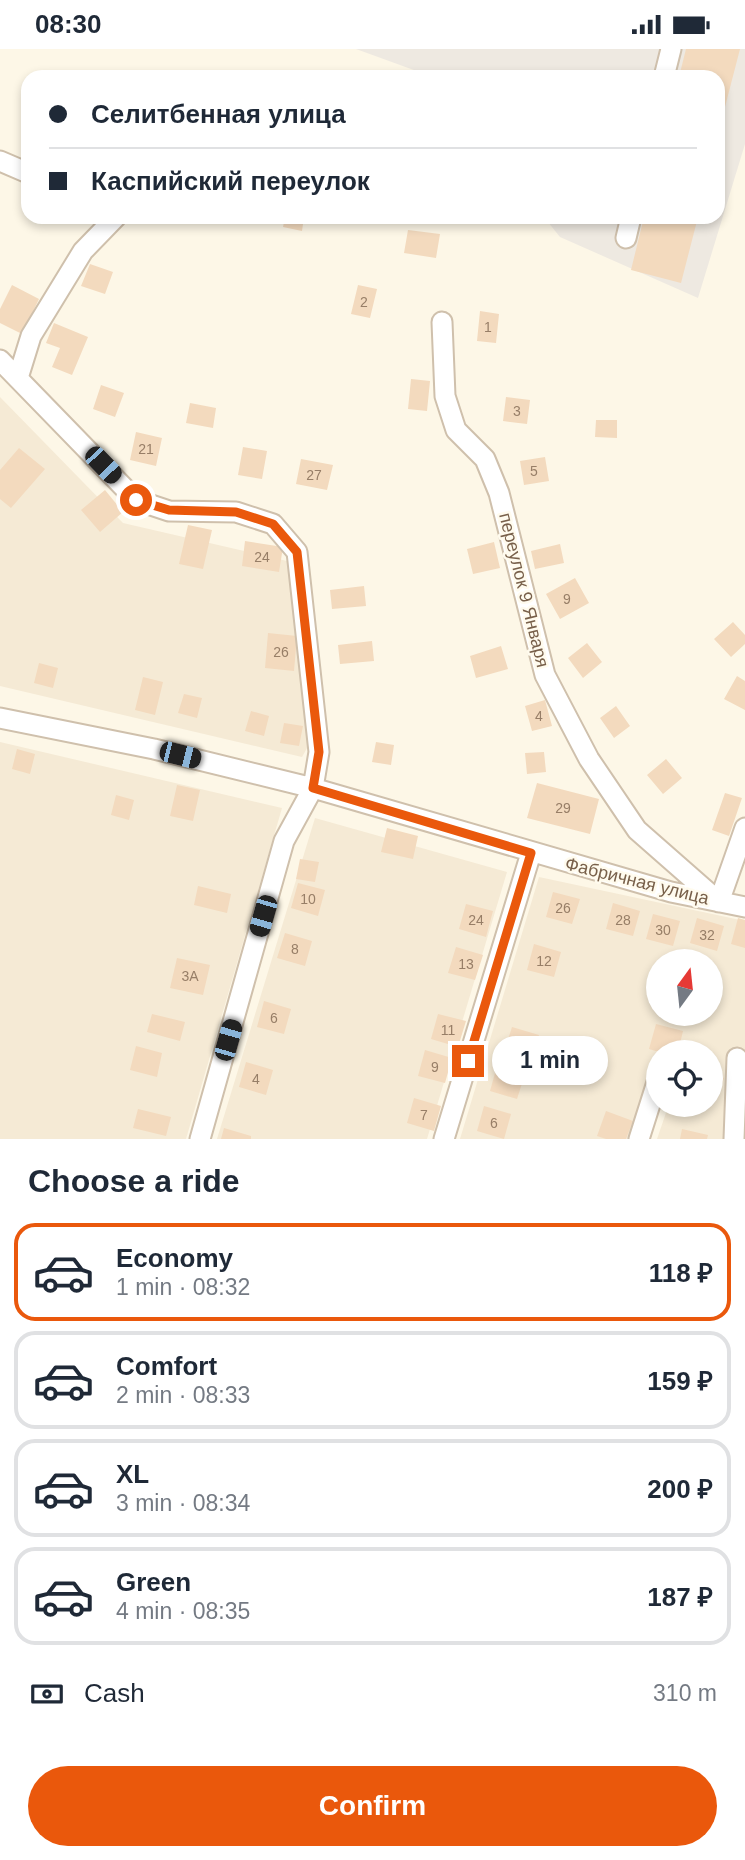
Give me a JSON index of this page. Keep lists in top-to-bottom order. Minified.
{"streets":{"street":["переулок 9 Января","Фабричная улица"]},"crossings":[["переулок 9 Января","Фабричная улица"]],"house_numbers":["2","1","3","21","5","27","24","9","26","4","29","10","26","24","28","30","32","8","12","13","3А","6","11","9","4","7","6"],"north":"top","page":{"status":"08:30","banner":["Селитбенная улица","Каспийский переулок"],"bubble":"1 min","heading":"Choose a ride","list":[{"name":"Economy","note":"1 min · 08:32","value":"118 ₽"},{"name":"Comfort","note":"2 min · 08:33","value":"159 ₽"},{"name":"XL","note":"3 min · 08:34","value":"200 ₽"},{"name":"Green","note":"4 min · 08:35","value":"187 ₽"}],"pay":["Cash","310 m"],"buttons":"Confirm"}}
